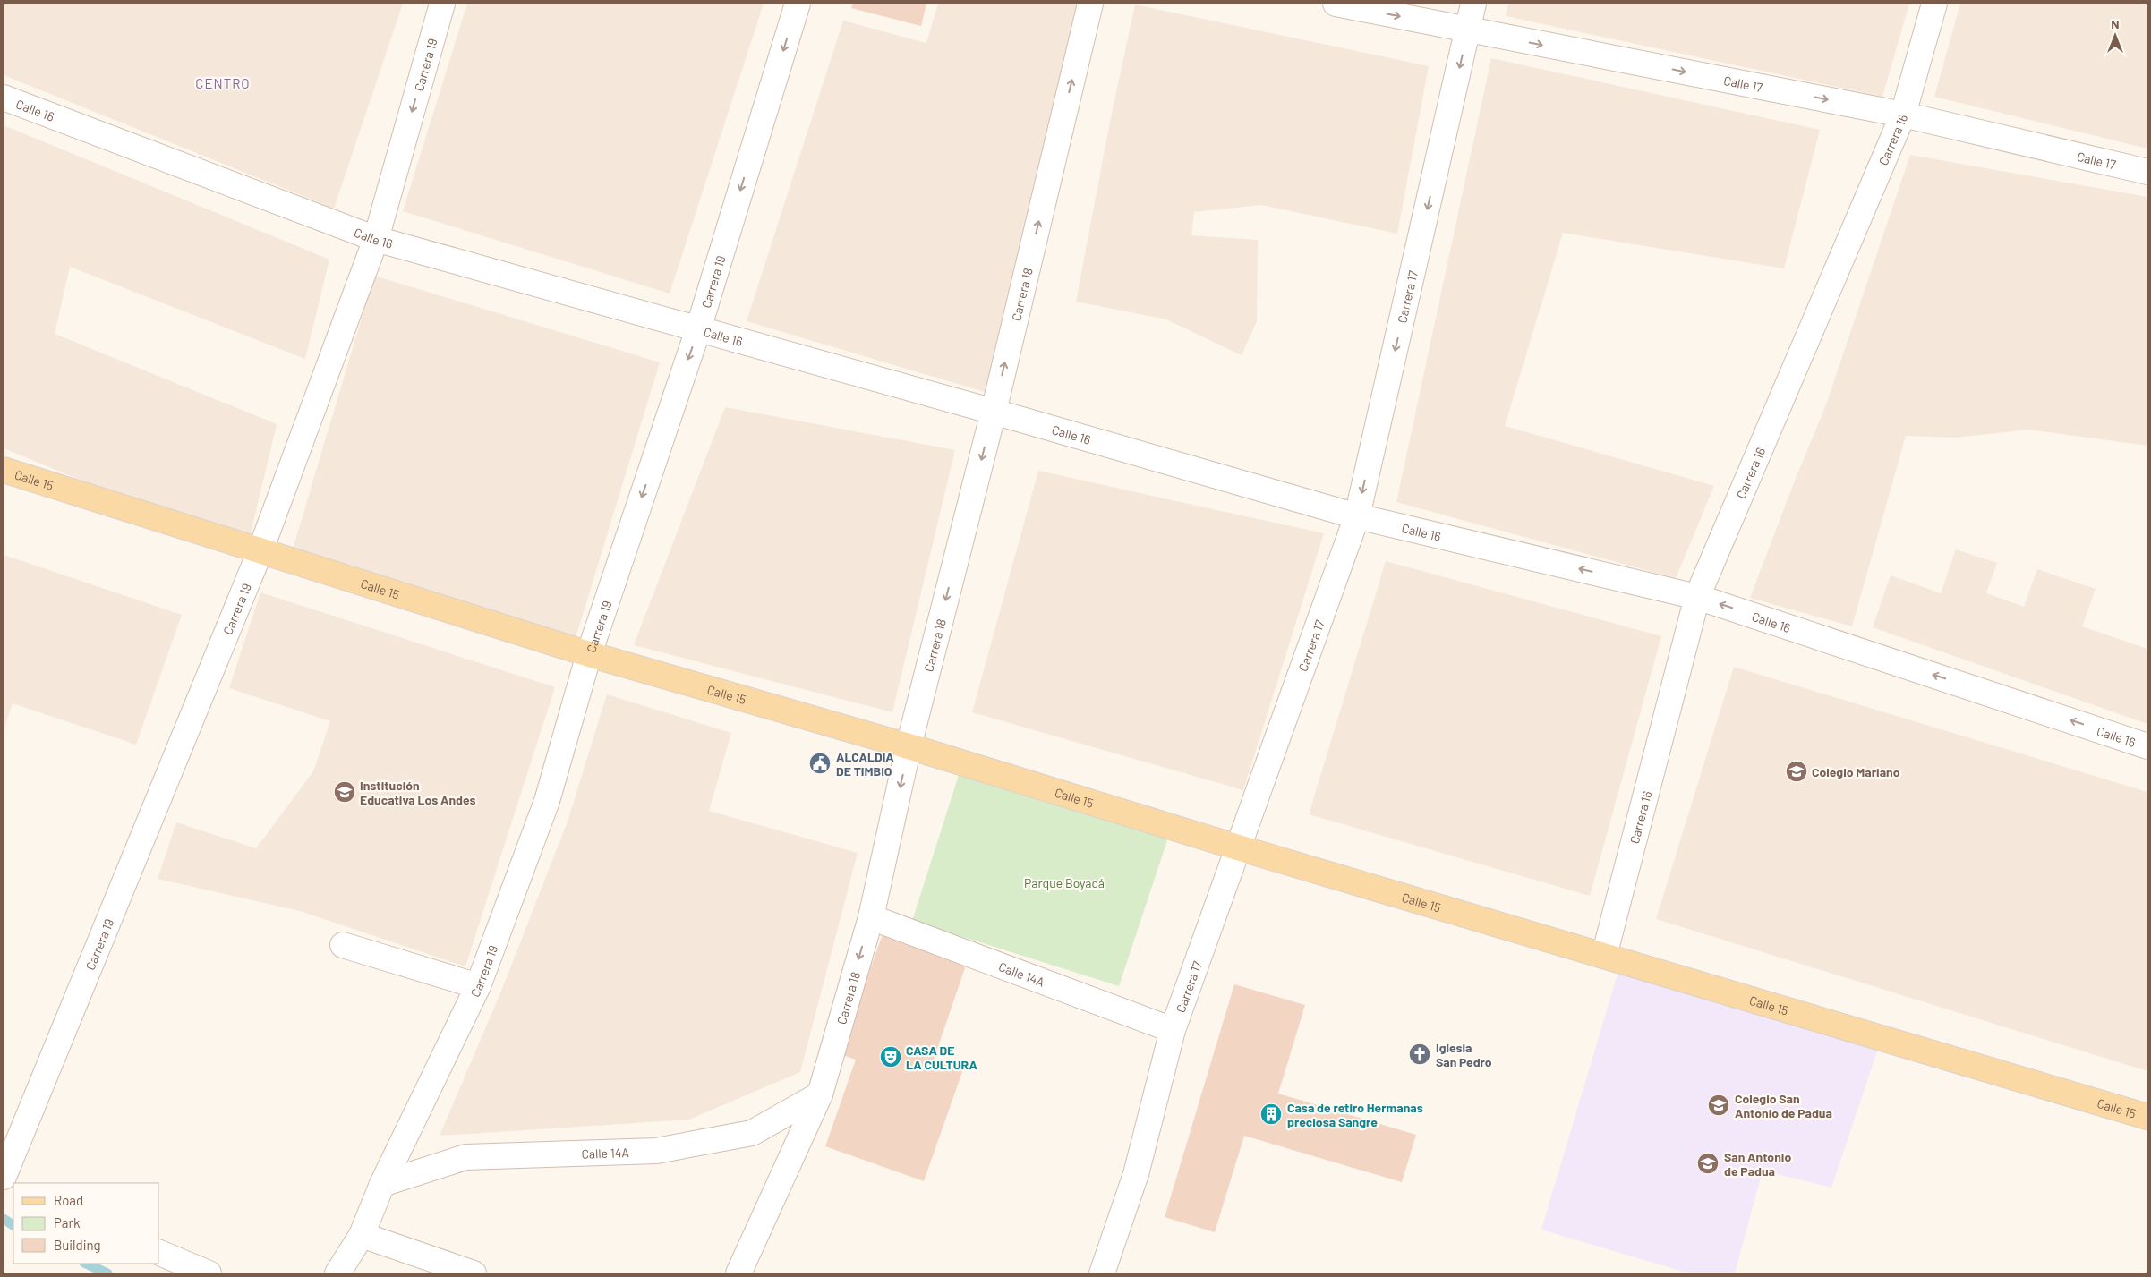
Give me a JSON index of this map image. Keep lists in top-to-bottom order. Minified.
{"streets":{"main road":["Calle 15"],"street":["Carrera 19","Calle 17","Calle 16","Carrera 16","Carrera 18","Carrera 17","Calle 14A"]},"crossings":[["Carrera 19","Calle 16"],["Carrera 19","Calle 15"],["Carrera 19","Calle 14A"],["Calle 17","Carrera 16"],["Calle 17","Carrera 17"],["Calle 16","Carrera 16"],["Calle 16","Carrera 18"],["Calle 16","Carrera 17"],["Carrera 16","Calle 15"],["Carrera 18","Calle 15"],["Carrera 18","Calle 14A"],["Carrera 17","Calle 15"],["Carrera 17","Calle 14A"]],"one_way":["Carrera 19","Calle 17","Calle 16","Carrera 17"],"districts":["CENTRO"],"parks":["Parque Boyacá"],"places":{"public building":["ALCALDIA DE TIMBIO"],"school or university":["Colegio Mariano","Institución Educativa Los Andes","Colegio San Antonio de Padua","San Antonio de Padua"],"church":["Iglesia San Pedro"],"theatre":["CASA DE LA CULTURA"],"building":["Casa de retiro Hermanas preciosa Sangre"]},"legend":["Road","Park","Building"],"north":"top"}
